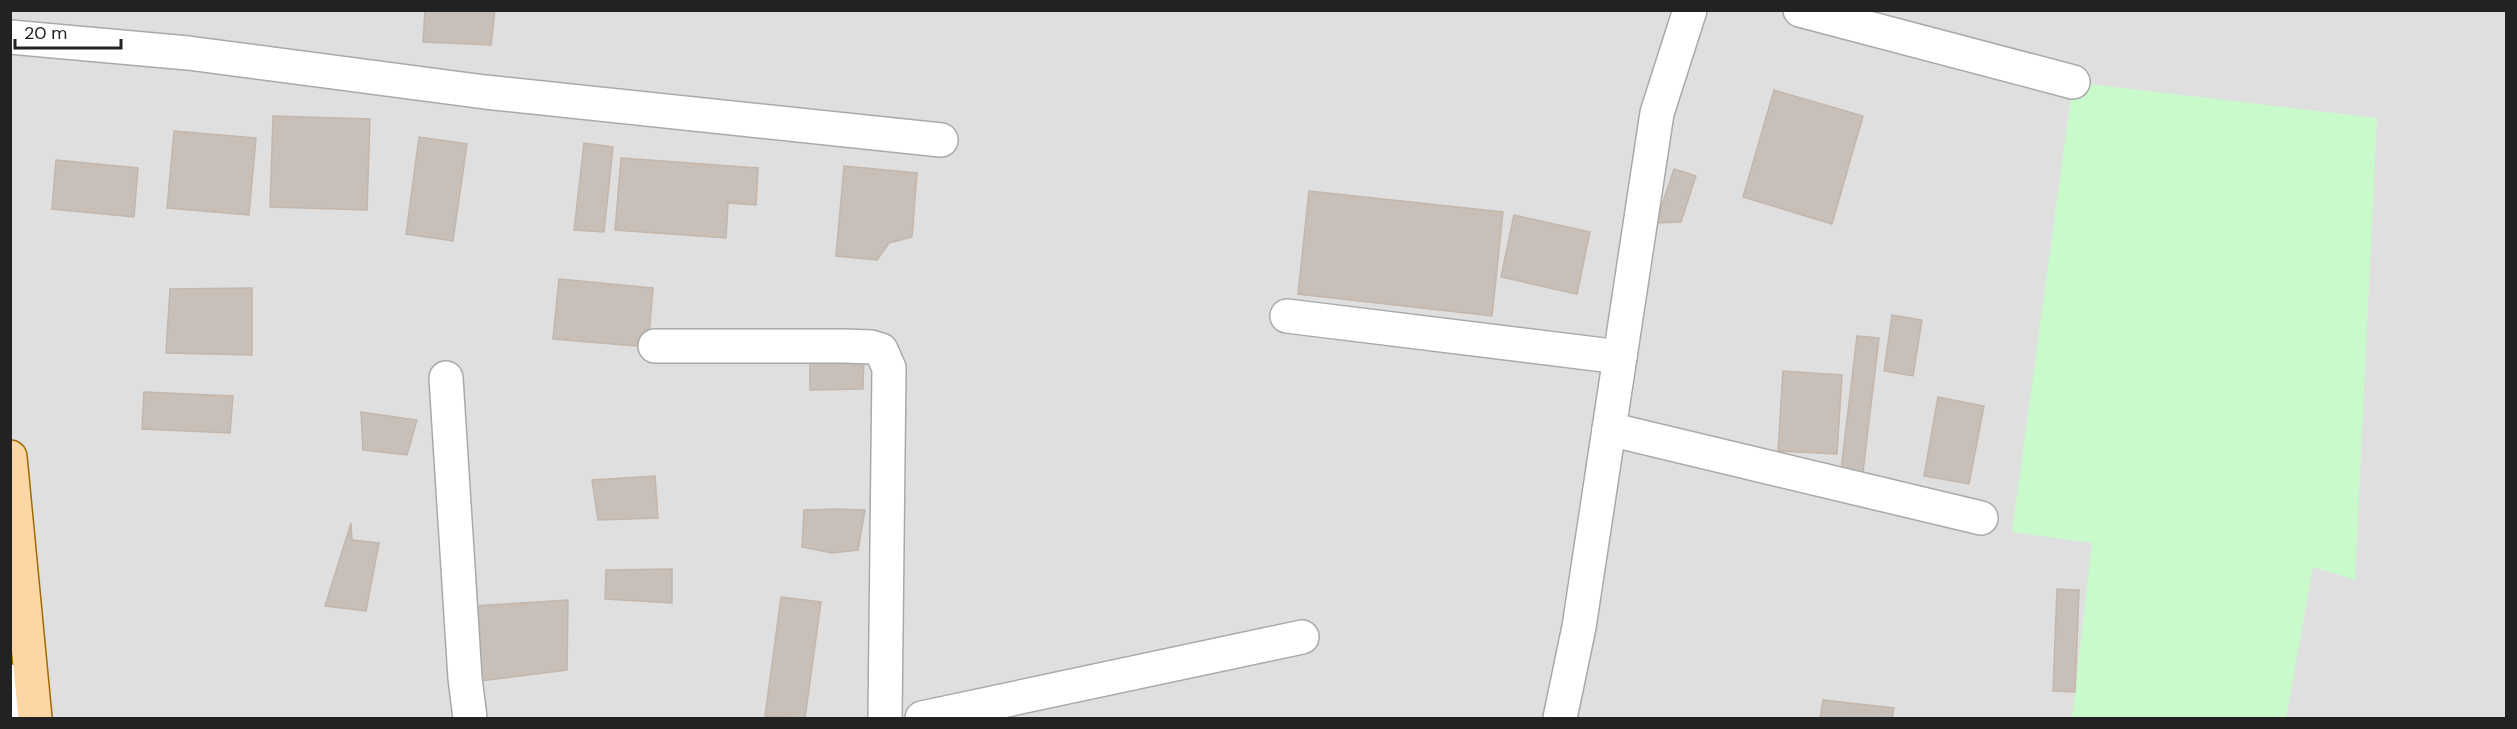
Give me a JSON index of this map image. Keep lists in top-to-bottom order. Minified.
{"scale_bar":"20 m"}
